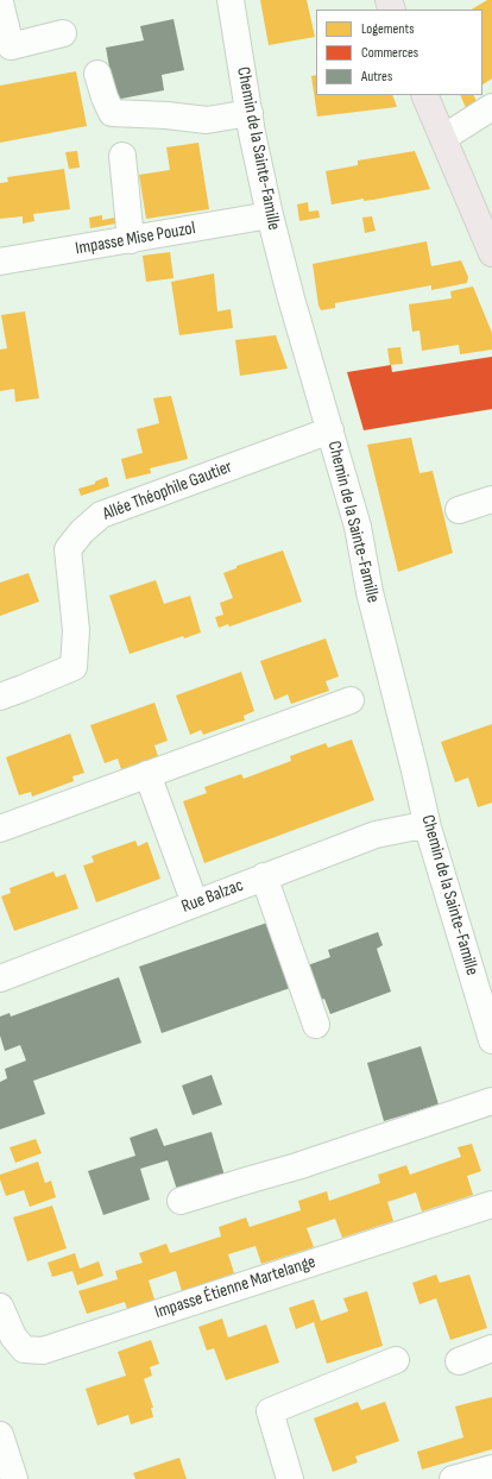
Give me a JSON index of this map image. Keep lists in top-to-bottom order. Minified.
{"streets":{"street":["Chemin de la Sainte-Famille","Impasse Mise Pouzol","Allée Théophile Gautier","Rue Balzac","Impasse Étienne Martelange"]},"crossings":[["Chemin de la Sainte-Famille","Impasse Mise Pouzol"],["Chemin de la Sainte-Famille","Allée Théophile Gautier"],["Chemin de la Sainte-Famille","Rue Balzac"]],"legend":["Logements","Commerces","Autres"]}
